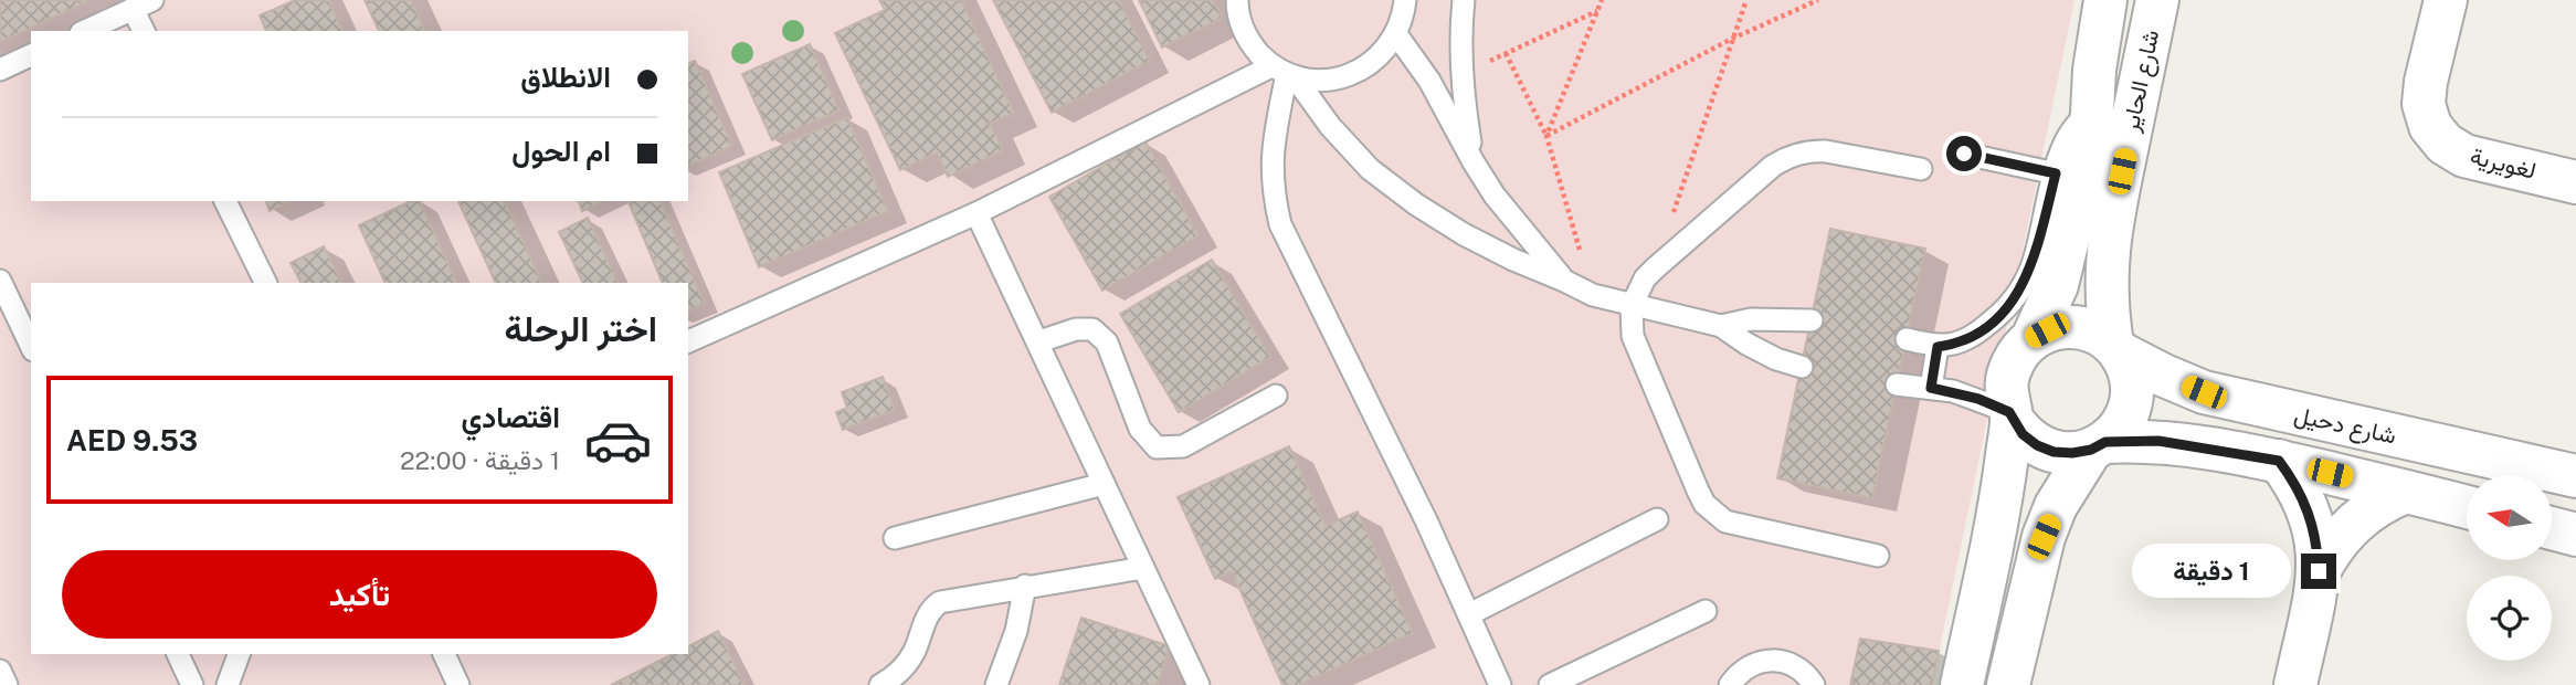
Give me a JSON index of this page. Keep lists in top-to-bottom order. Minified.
{"streets":{"street":["شارع الحاير","لغويرية","شارع دحيل"]},"crossings":[["شارع الحاير","شارع دحيل"]],"north":"left","page":{"banner":["الانطلاق","ام الحول"],"heading":"اختر الرحلة","list":[{"name":"اقتصادي","note":"1 دقيقة · 22:00","value":"AED 9.53"}],"buttons":"تأكيد","bubble":"1 دقيقة"}}
